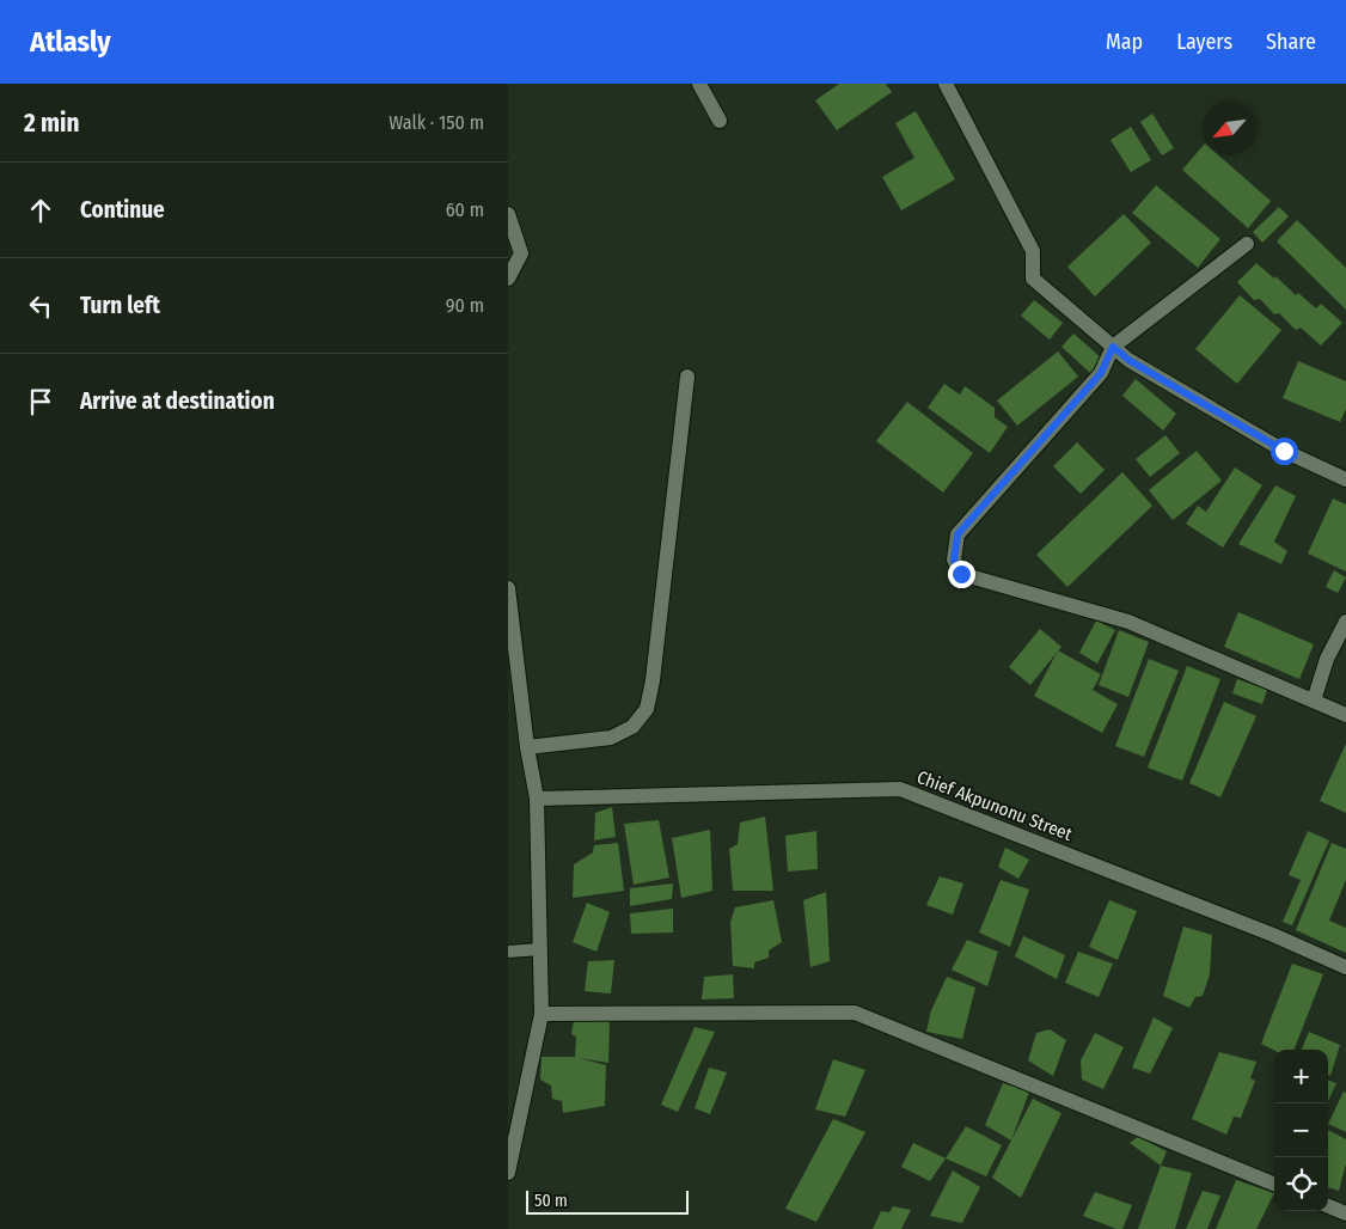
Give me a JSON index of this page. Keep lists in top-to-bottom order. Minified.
{"streets":{"street":["Chief Akpunonu Street"]},"scale_bar":"50 m","north":"bottom left","page":{"header":"Atlasly","nav":["Map","Layers","Share"],"heading":["2 min","Walk · 150 m"],"list":[["Continue","60 m"],["Turn left","90 m"],"Arrive at destination"],"map_buttons":["+","−"],"scale":"50 m"}}
